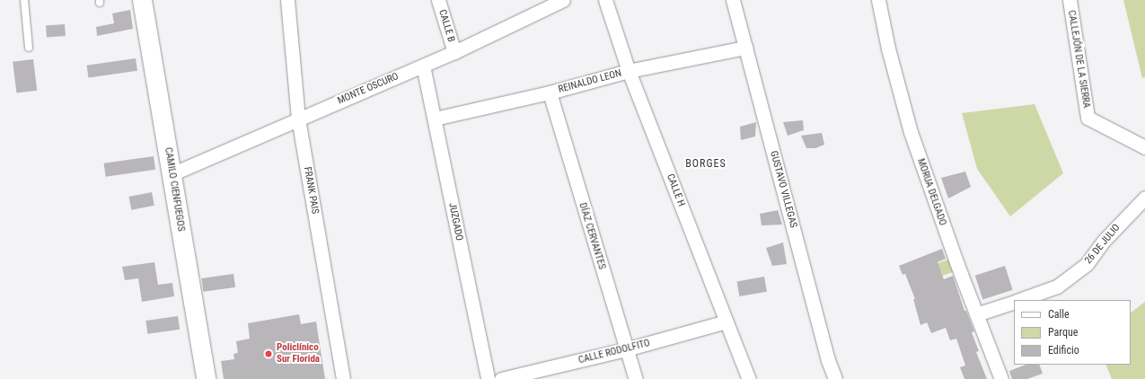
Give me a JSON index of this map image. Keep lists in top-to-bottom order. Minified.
{"streets":{"street":["CALLE B","CALLEJÓN DE LA SIERRA","REINALDO LEON","MONTE OSCURO","CAMILO CIENFUEGOS","GUSTAVO VILLEGAS","FRANK PAIS","CALLE H","MORUA DELGADO","JUZGADO","DÍAZ CERVANTES","26 DE JULIO","CALLE RODOLFITO"]},"crossings":[["CALLE B","MONTE OSCURO"],["REINALDO LEON","GUSTAVO VILLEGAS"],["REINALDO LEON","CALLE H"],["REINALDO LEON","JUZGADO"],["REINALDO LEON","DÍAZ CERVANTES"],["MONTE OSCURO","CAMILO CIENFUEGOS"],["MONTE OSCURO","FRANK PAIS"],["MONTE OSCURO","JUZGADO"],["CALLE H","CALLE RODOLFITO"],["MORUA DELGADO","26 DE JULIO"],["DÍAZ CERVANTES","CALLE RODOLFITO"]],"districts":["BORGES"],"places":["Policlínico Sur Florida"],"legend":["Calle","Parque","Edificio"]}
